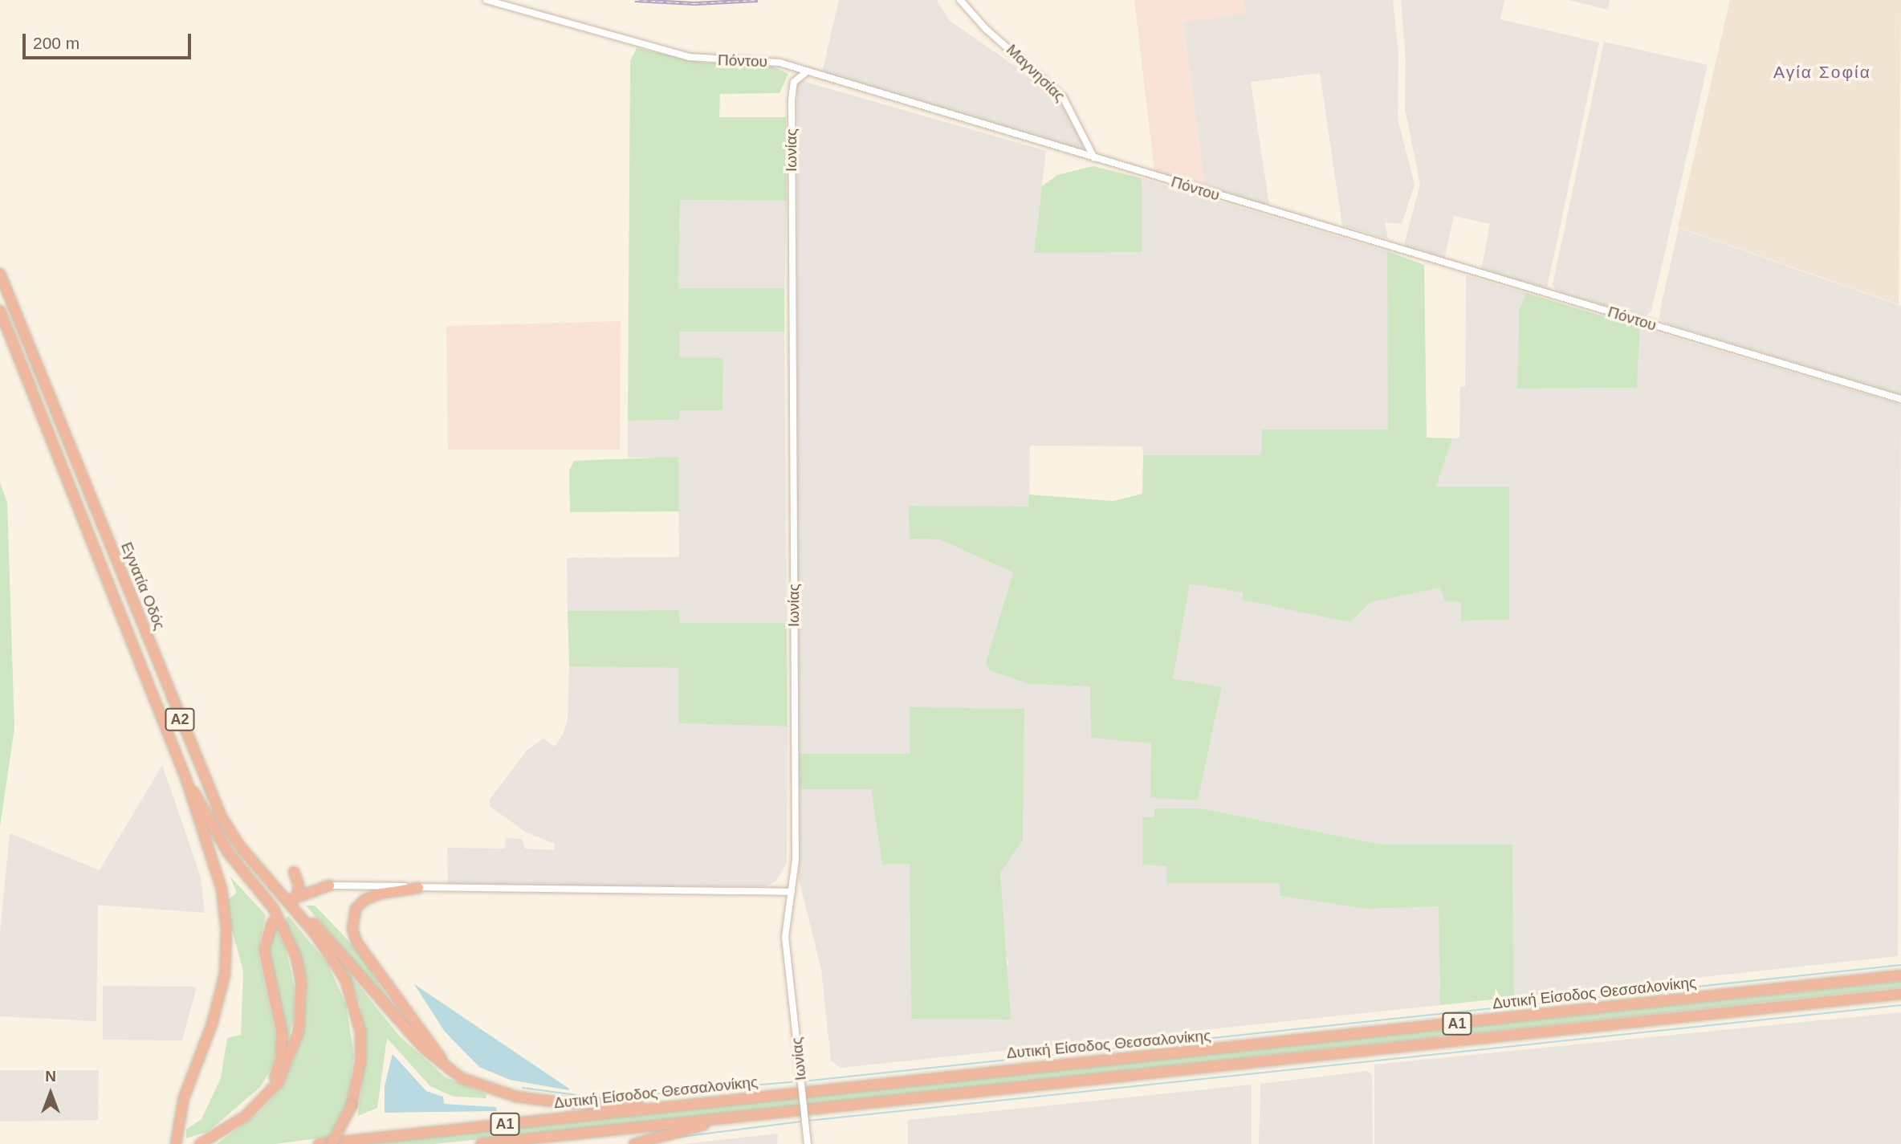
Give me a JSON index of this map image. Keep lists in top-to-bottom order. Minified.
{"streets":{"highway":["Εγνατία Οδός","Α2","Δυτική Είσοδος Θεσσαλονίκης","Α1"],"street":["Πόντου","Μαγνησίας","Ιωνίας"]},"crossings":[["Πόντου","Μαγνησίας"],["Πόντου","Ιωνίας"],["Εγνατία Οδός","Α2"]],"districts":["Αγία Σοφία"],"scale_bar":"200 m","north":"top"}
